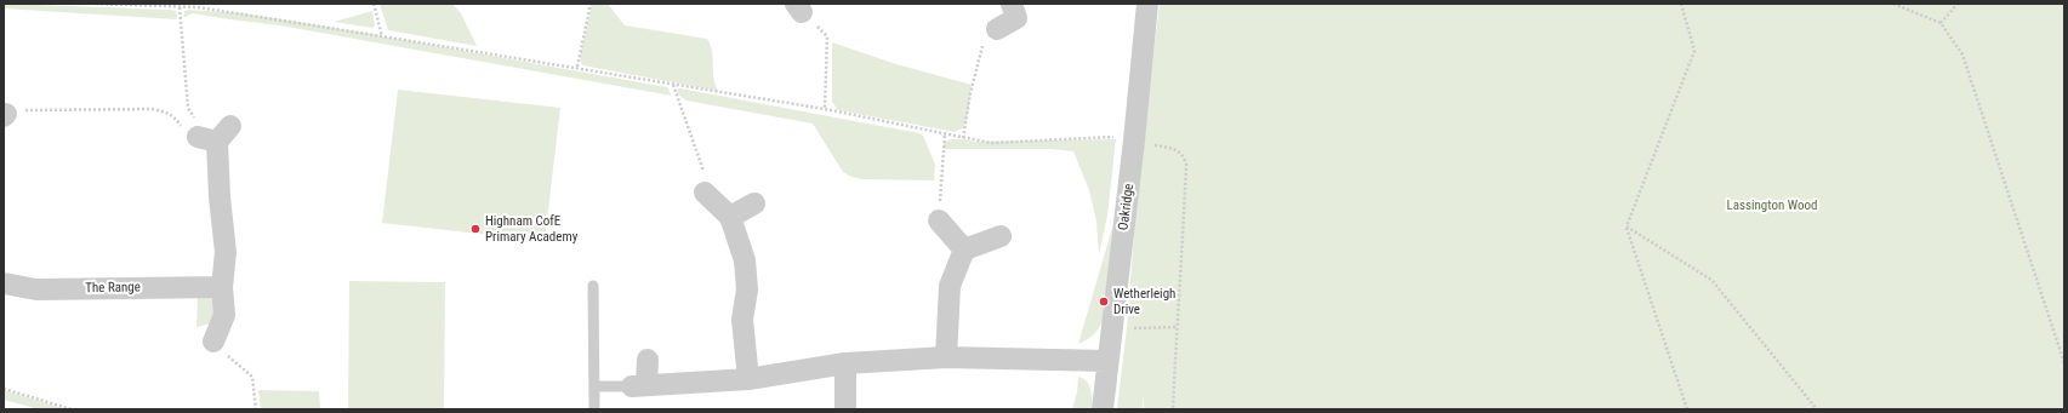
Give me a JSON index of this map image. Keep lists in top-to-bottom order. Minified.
{"streets":{"street":["Oakridge","The Range"]},"parks":["Lassington Wood"],"places":["Highnam CofE Primary Academy","Wetherleigh Drive"]}
